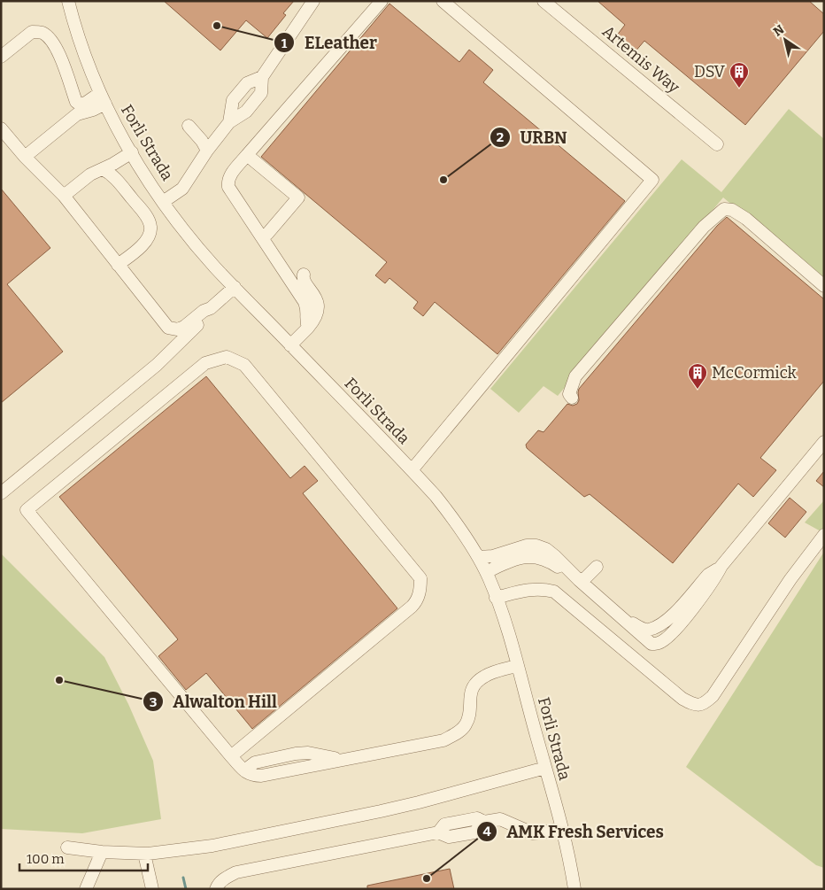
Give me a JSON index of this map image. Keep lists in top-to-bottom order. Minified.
{"streets":{"street":["Artemis Way","Forli Strada"]},"places":{"other":["ELeather","URBN","Alwalton Hill","AMK Fresh Services"],"building":["DSV","McCormick"]},"scale_bar":"100 m","north":"top left"}
